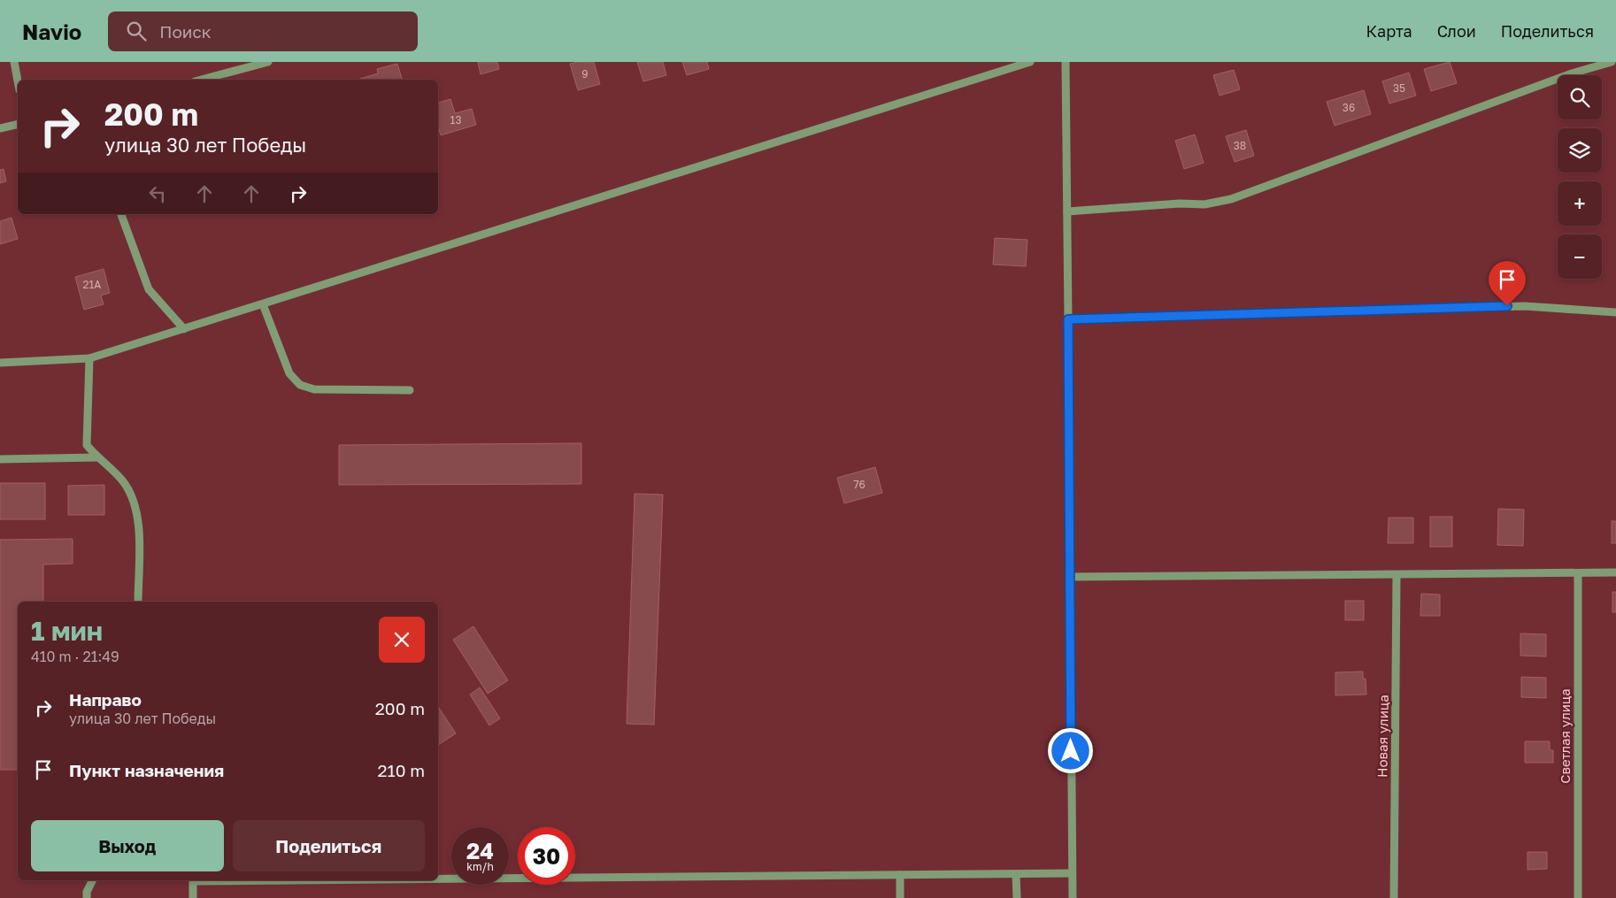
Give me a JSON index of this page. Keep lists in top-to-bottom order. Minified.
{"streets":{"street":["Новая улица","Светлая улица"]},"house_numbers":["9","35","36","13","38","21А","76"],"page":{"header":"Navio","search":"Поиск","nav":["Карта","Слои","Поделиться"],"map_buttons":["+","−"],"turn":["200 m","улица 30 лет Победы"],"heading":["1 мин","410 m · 21:49"],"list":[{"name":"Направо","note":"улица 30 лет Победы","value":"200 m"},{"name":"Пункт назначения","value":"210 m"}],"buttons":["Выход","Поделиться"],"speed":"24 km/h","limit":"30"}}
